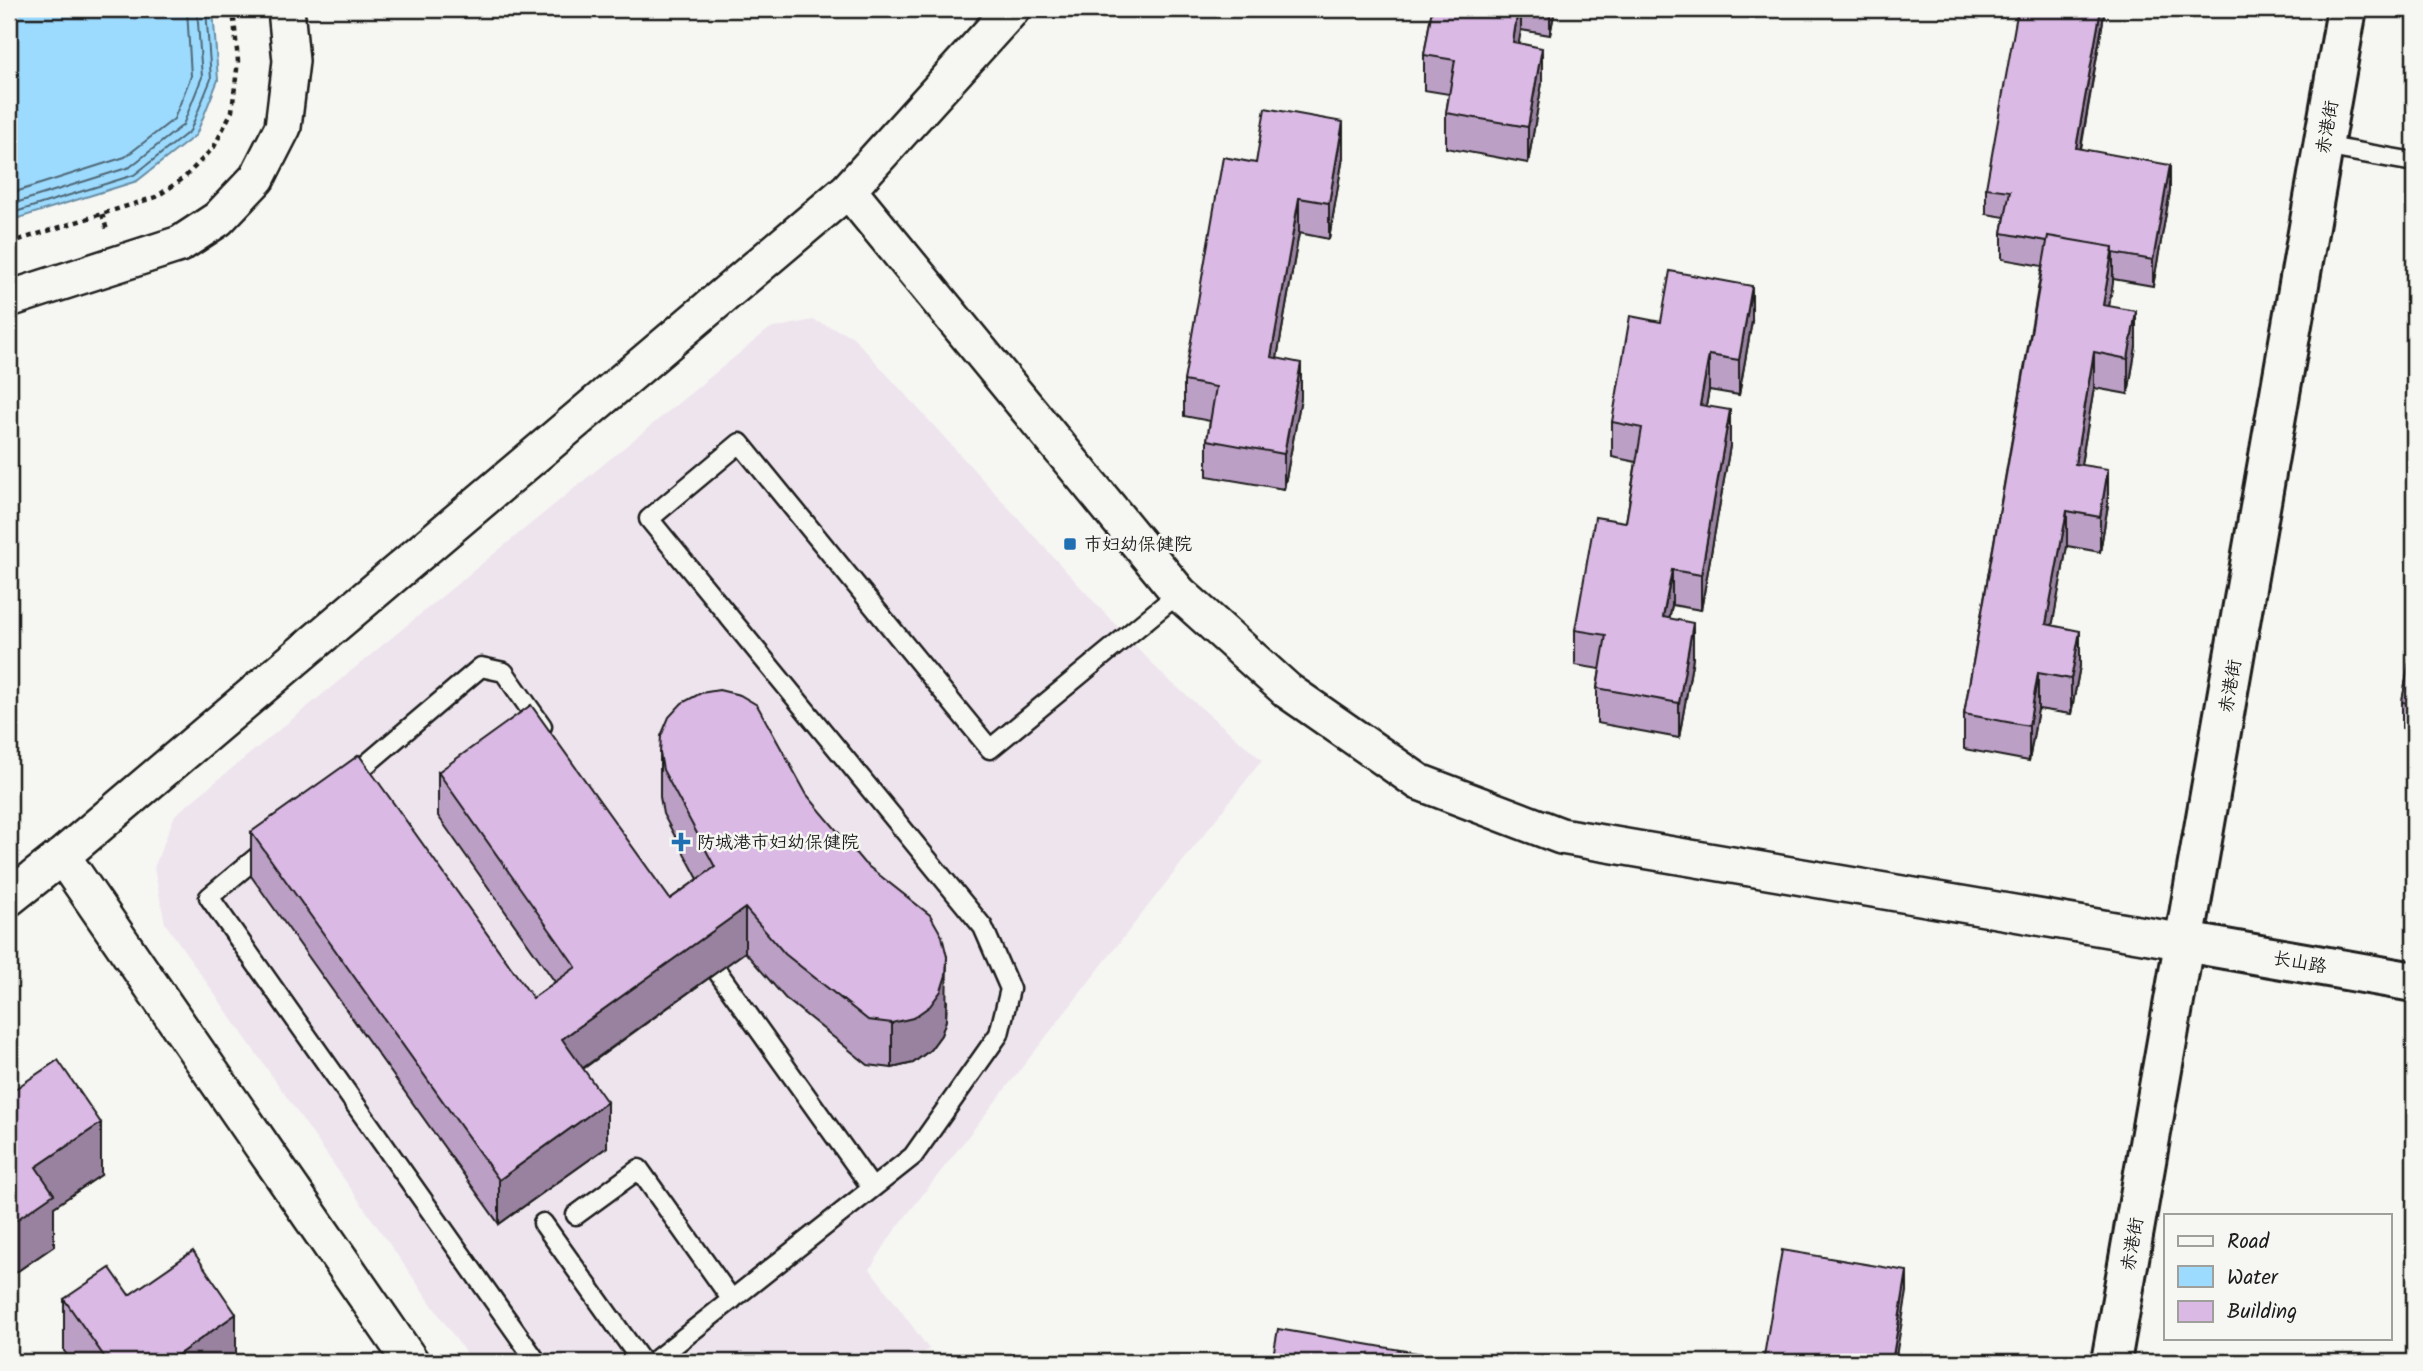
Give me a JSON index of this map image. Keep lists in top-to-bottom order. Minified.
{"streets":{"street":["赤港街","长山路"]},"crossings":[["赤港街","长山路"]],"places":{"transit":["巿妇幼保健院"],"health":["防城港市妇幼保健院"]},"legend":["Road","Water","Building"]}
